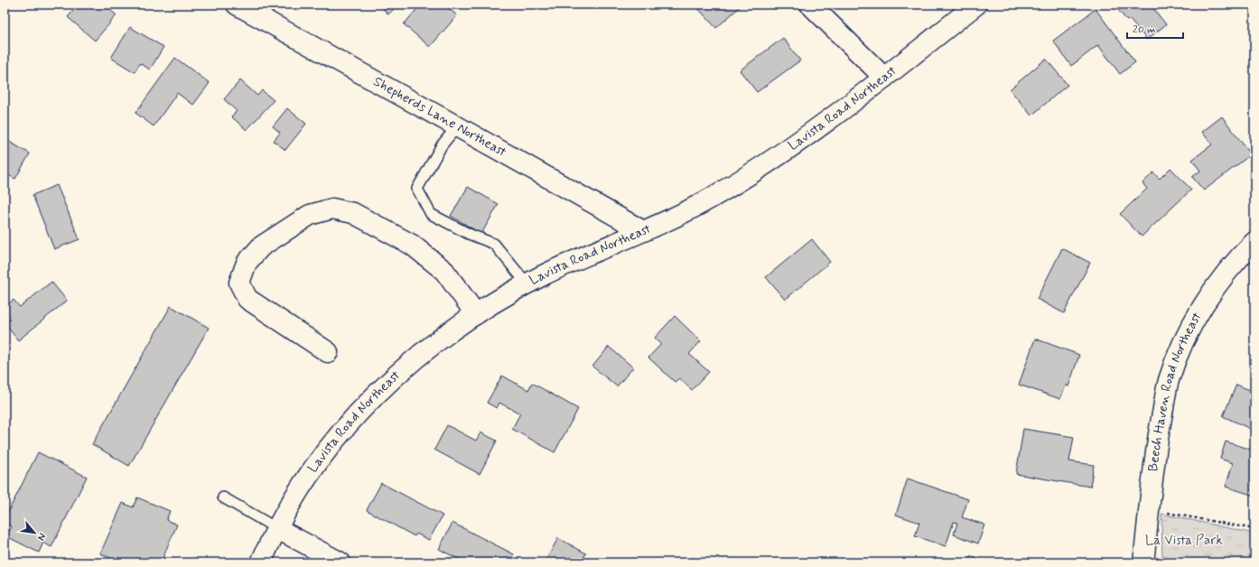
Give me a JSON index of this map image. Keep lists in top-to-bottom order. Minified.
{"streets":{"street":["Lavista Road Northeast","Shepherds Lane Northeast","Beech Haven Road Northeast"]},"crossings":[["Lavista Road Northeast","Shepherds Lane Northeast"]],"parks":["La Vista Park"],"scale_bar":"20 m","north":"bottom right"}
